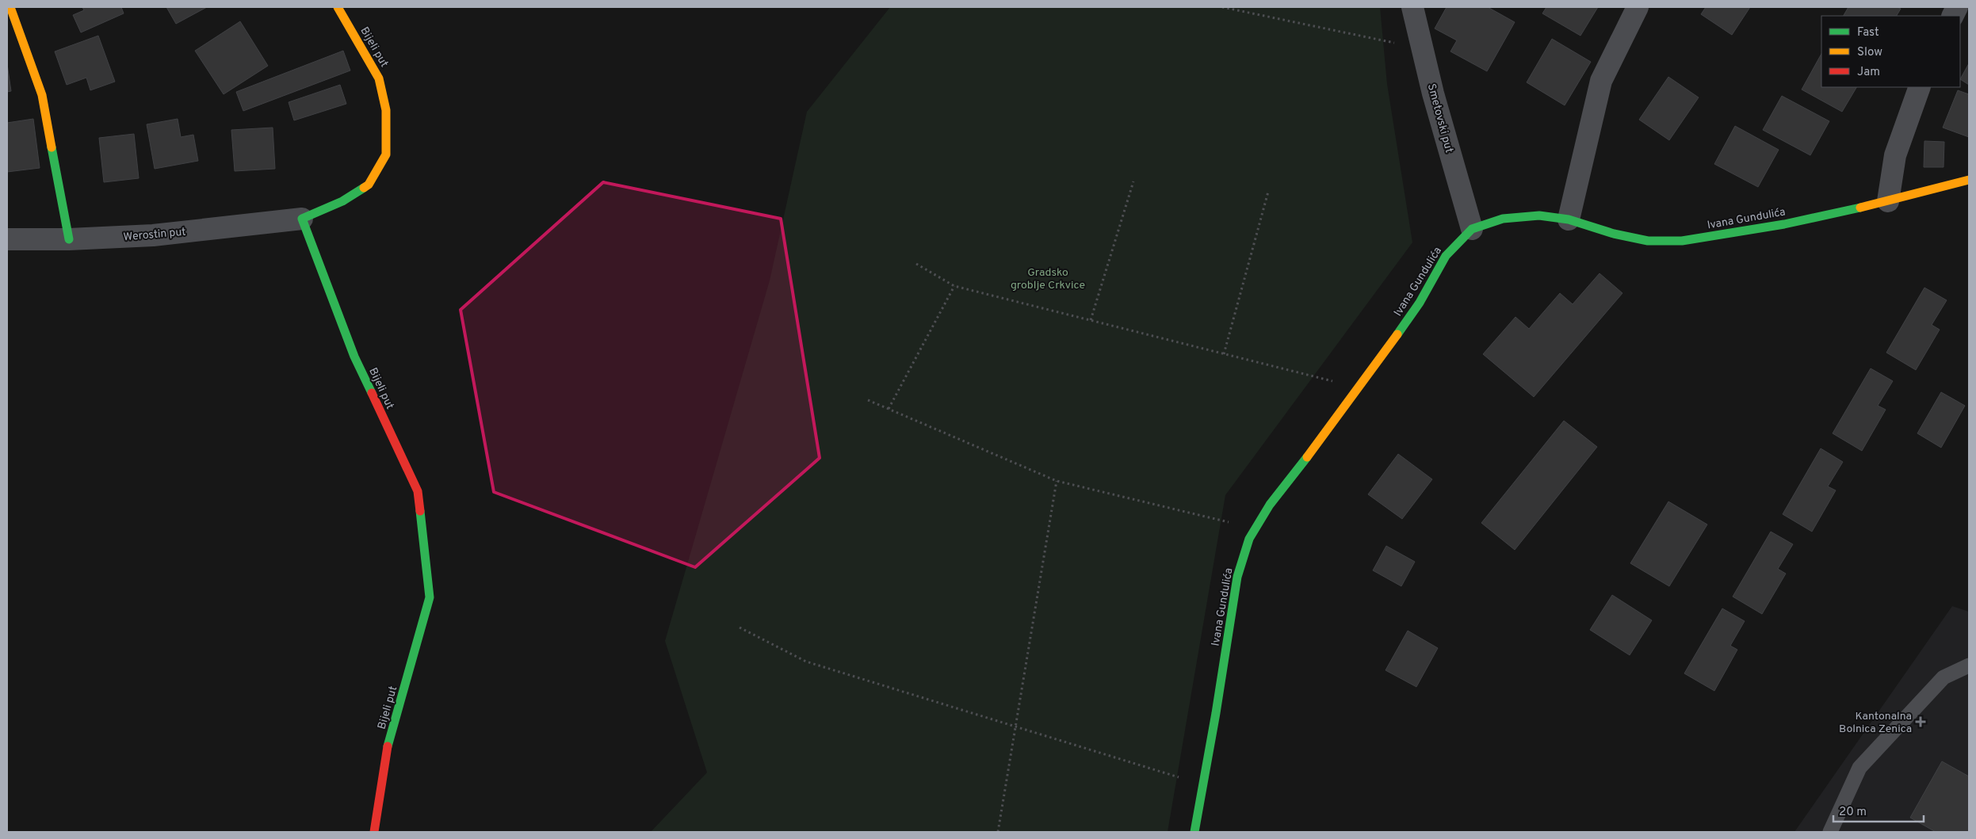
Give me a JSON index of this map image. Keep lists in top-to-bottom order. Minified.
{"streets":{"street":["Bijeli put","Smetovski put","Ivana Gundulića","Werostin put"]},"crossings":[["Bijeli put","Werostin put"],["Smetovski put","Ivana Gundulića"]],"parks":["Gradsko groblje Crkvice"],"places":{"health":["Kantonalna Bolnica Zenica"]},"legend":["Fast","Slow","Jam"],"scale_bar":"20 m"}
